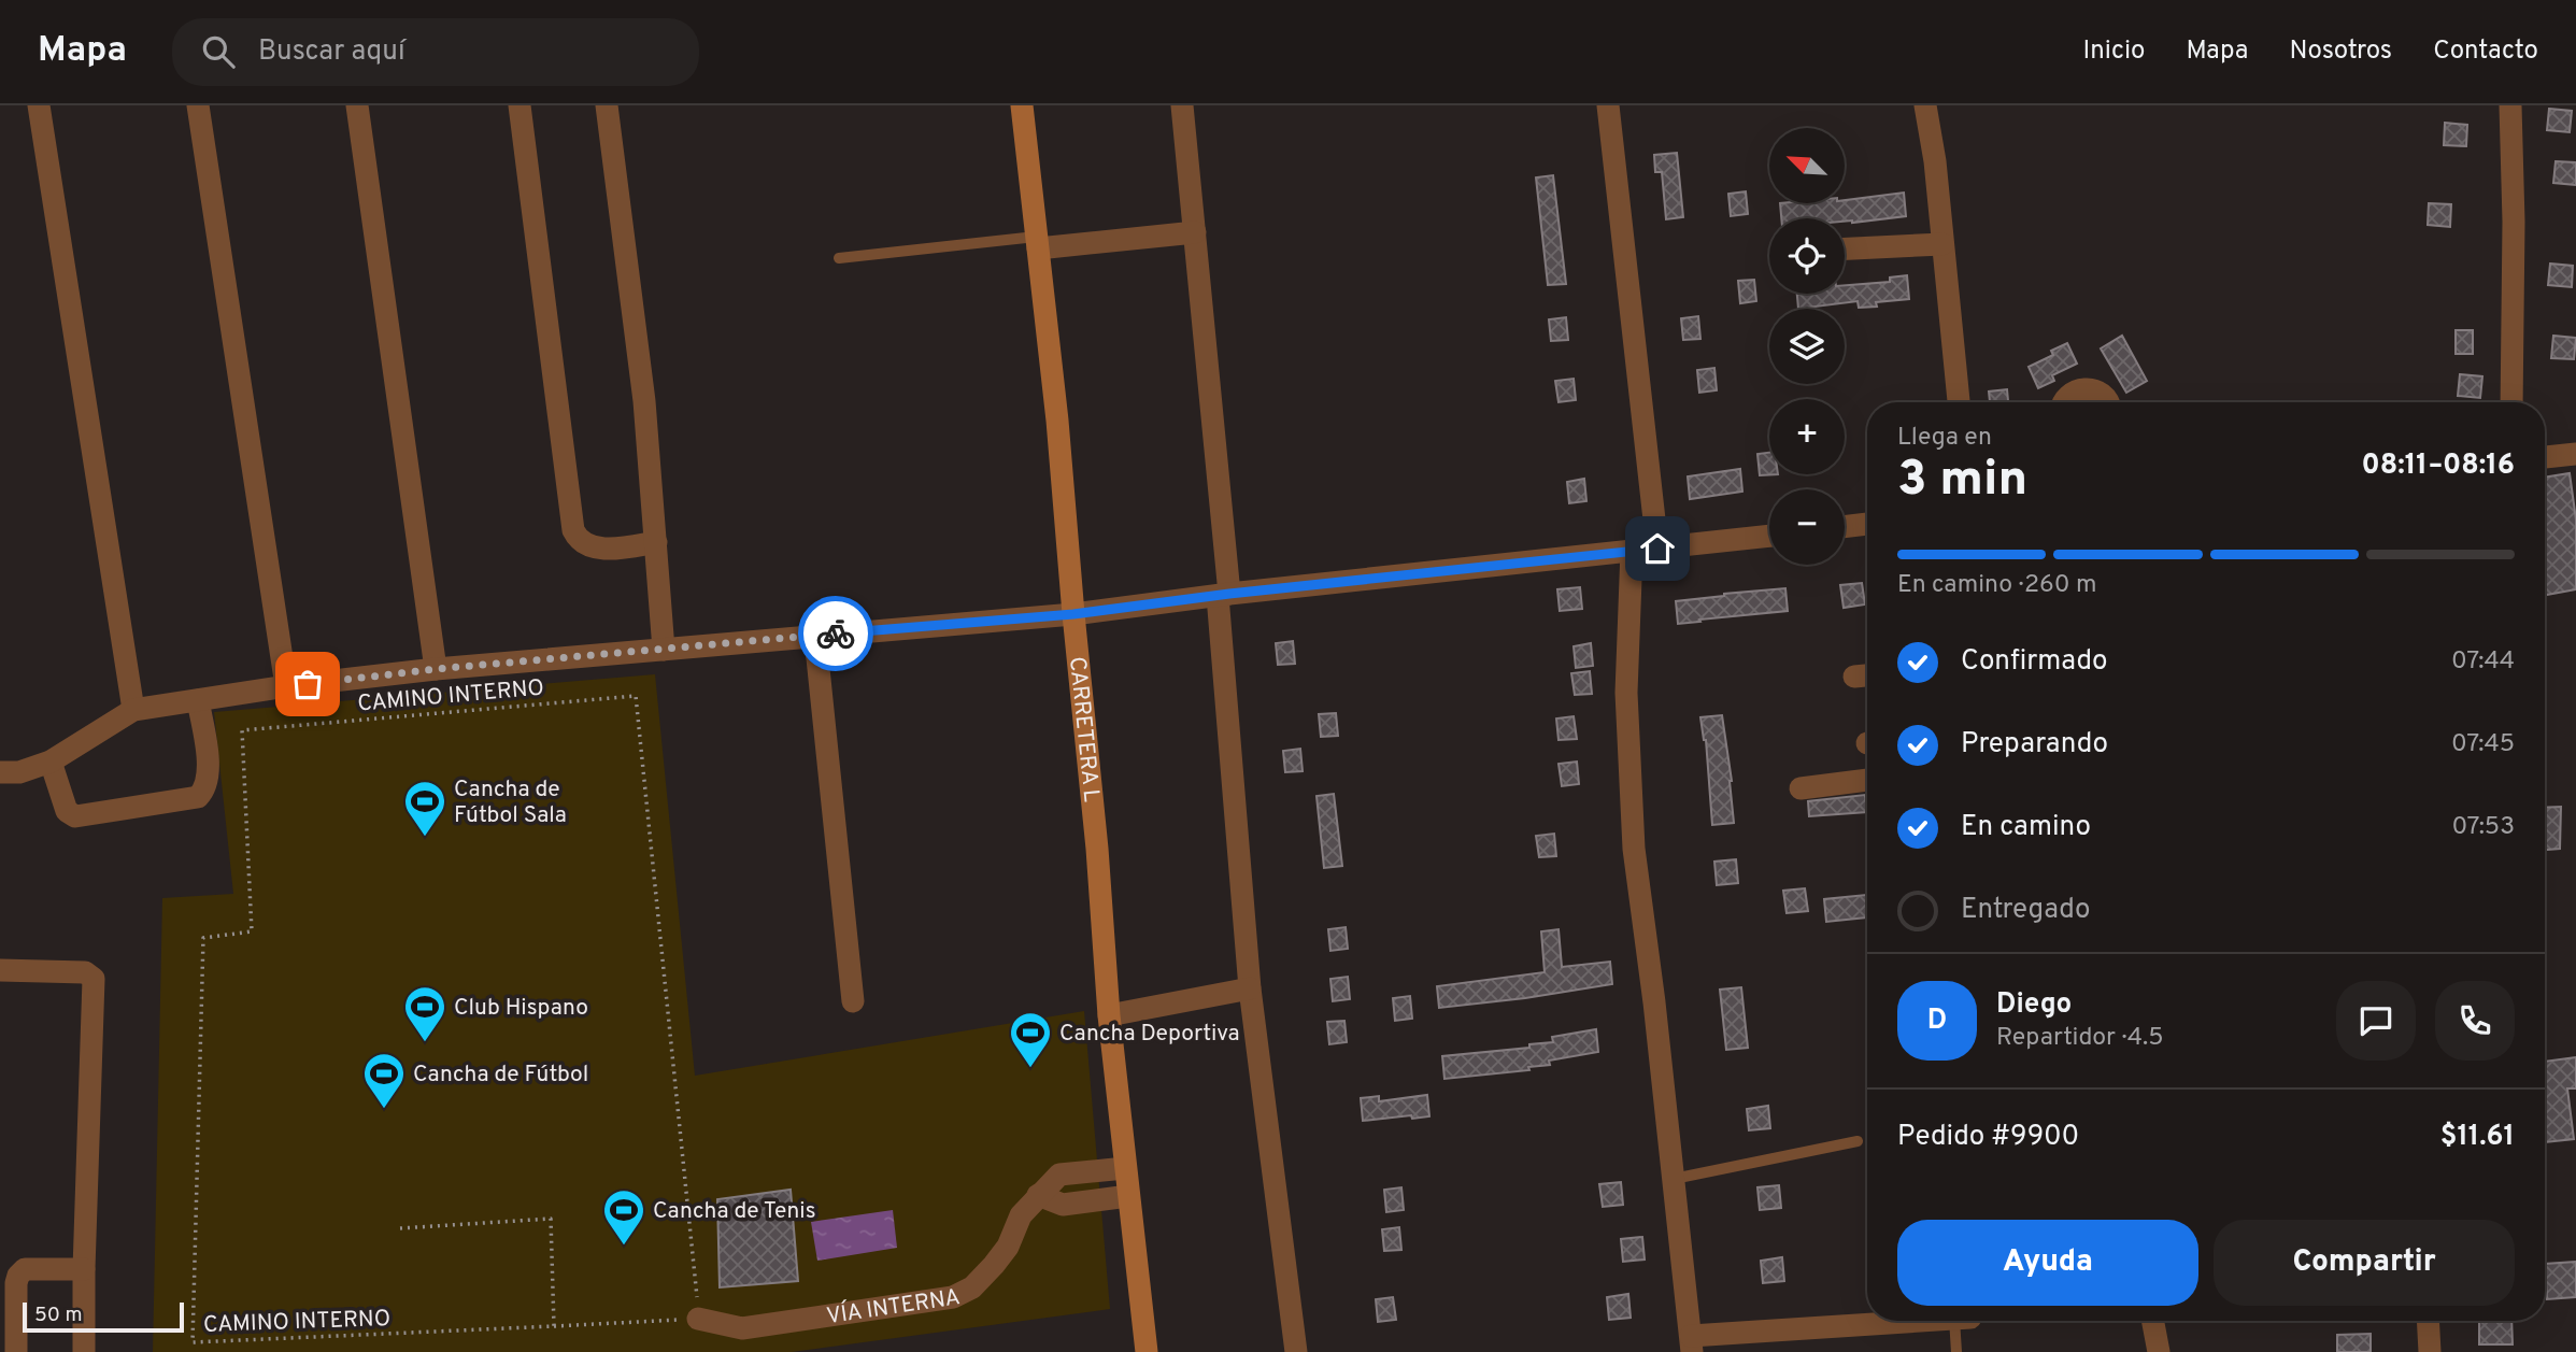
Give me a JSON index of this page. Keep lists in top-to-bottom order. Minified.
{"streets":{"street":["CARRETERA L","VÍA INTERNA"],"path":["CAMINO INTERNO"]},"crossings":[["CAMINO INTERNO","VÍA INTERNA"]],"places":{"sports":["Cancha de Fútbol Sala","Club Hispano","Cancha Deportiva","Cancha de Fútbol","Cancha de Tenis"]},"scale_bar":"50 m","north":"top left","page":{"header":"Mapa","search":"Buscar aquí","nav":["Inicio","Mapa","Nosotros","Contacto"],"map_buttons":["+","−"],"heading":["3 min","Llega en","08:11–08:16"],"panel":["Diego","Repartidor · 4.5","Pedido #9900","$11.61"],"bar":"En camino · 260 m","list":[["Confirmado","07:44"],["Preparando","07:45"],["En camino","07:53"],"Entregado"],"round":"D","buttons":["Ayuda","Compartir"],"scale":"50 m"}}
